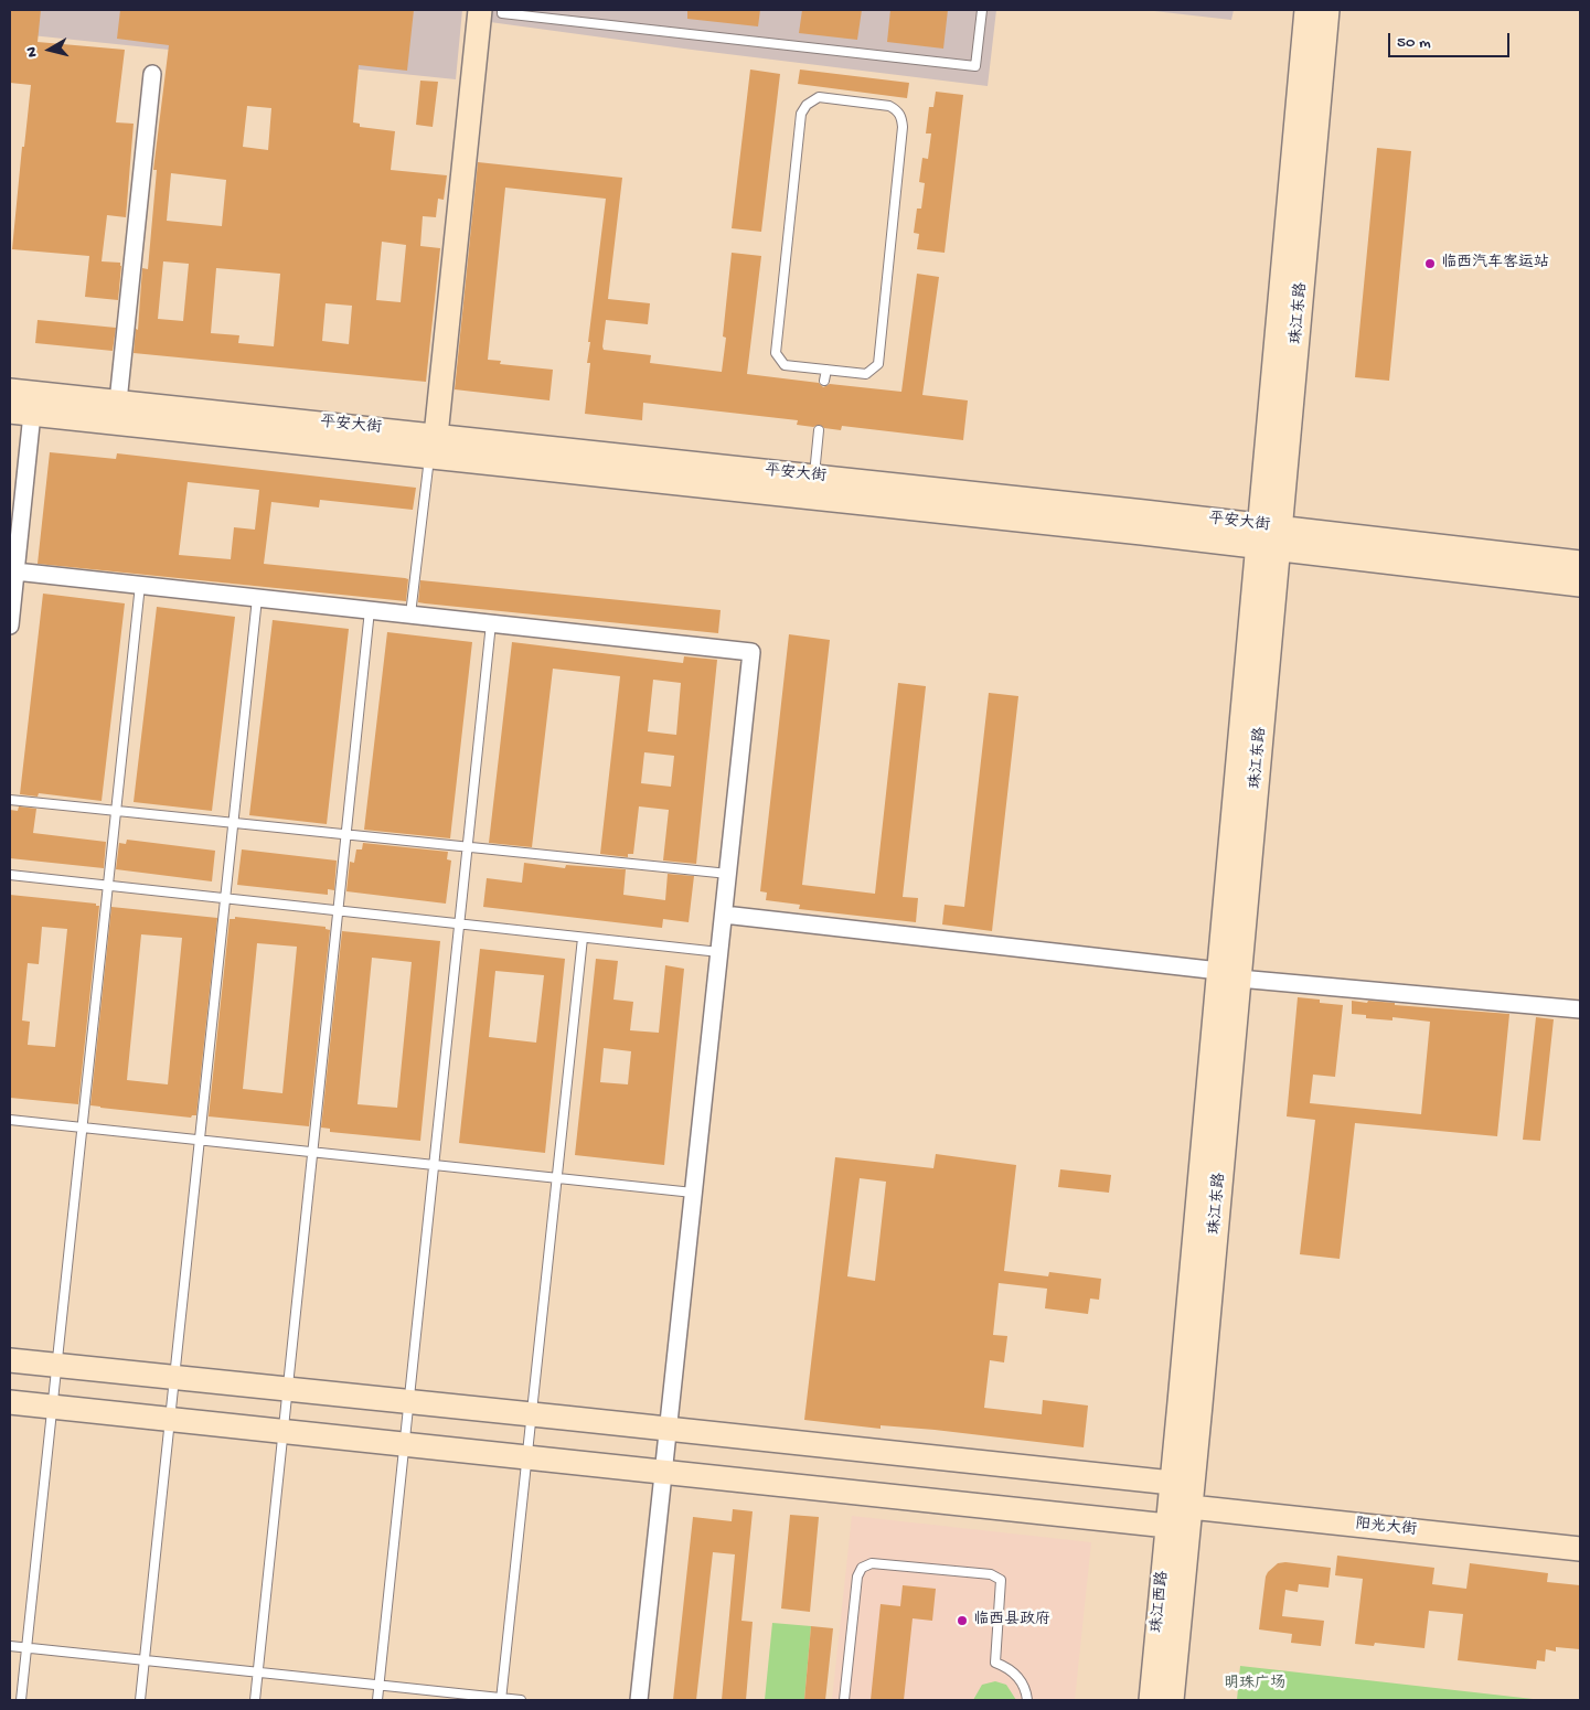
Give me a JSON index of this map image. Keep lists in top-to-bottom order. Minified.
{"streets":{"main road":["珠江东路","平安大街","阳光大街","珠江西路"]},"crossings":[["珠江东路","平安大街"],["珠江东路","阳光大街"],["珠江东路","珠江西路"],["阳光大街","珠江西路"]],"parks":["明珠广场"],"places":["临西汽车客运站","临西县政府"],"scale_bar":"50 m","north":"left"}
